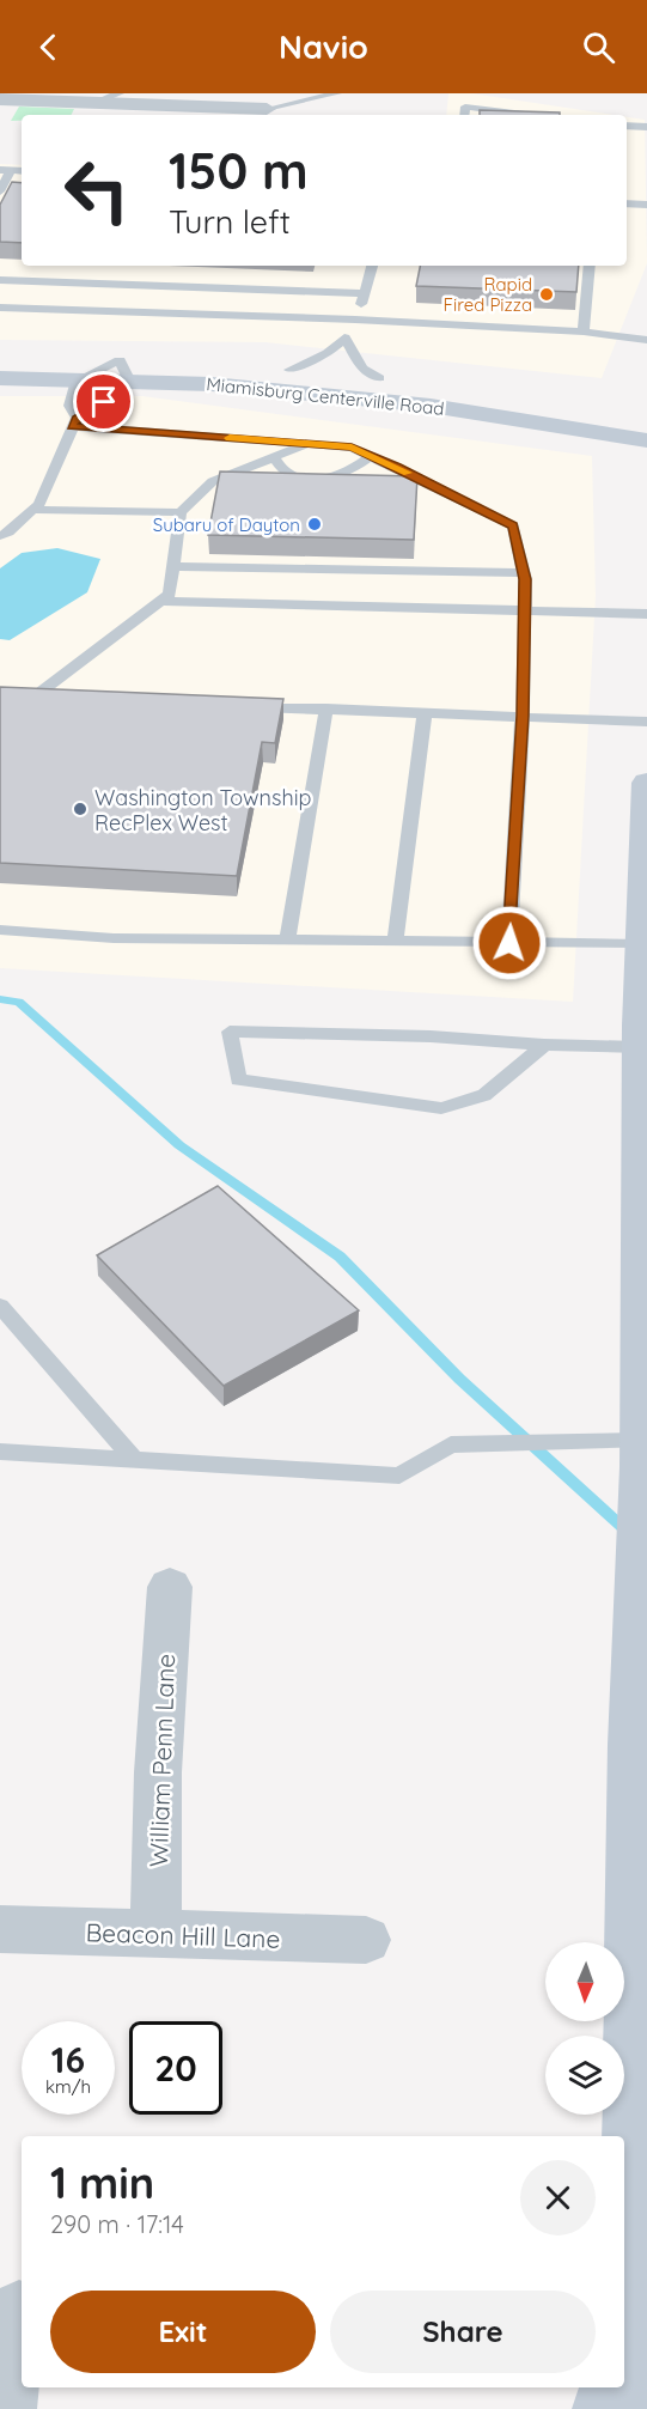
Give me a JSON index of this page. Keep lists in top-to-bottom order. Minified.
{"streets":{"main road":["Miamisburg Centerville Road"],"street":["William Penn Lane","Beacon Hill Lane"]},"crossings":[["William Penn Lane","Beacon Hill Lane"]],"places":["Rapid Fired Pizza","Subaru of Dayton","Washington Township RecPlex West"],"north":"bottom","page":{"header":"Navio","turn":["150 m","Turn left"],"speed":"16 km/h","limit":"20","heading":["1 min","290 m · 17:14"],"buttons":["Exit","Share"]}}
